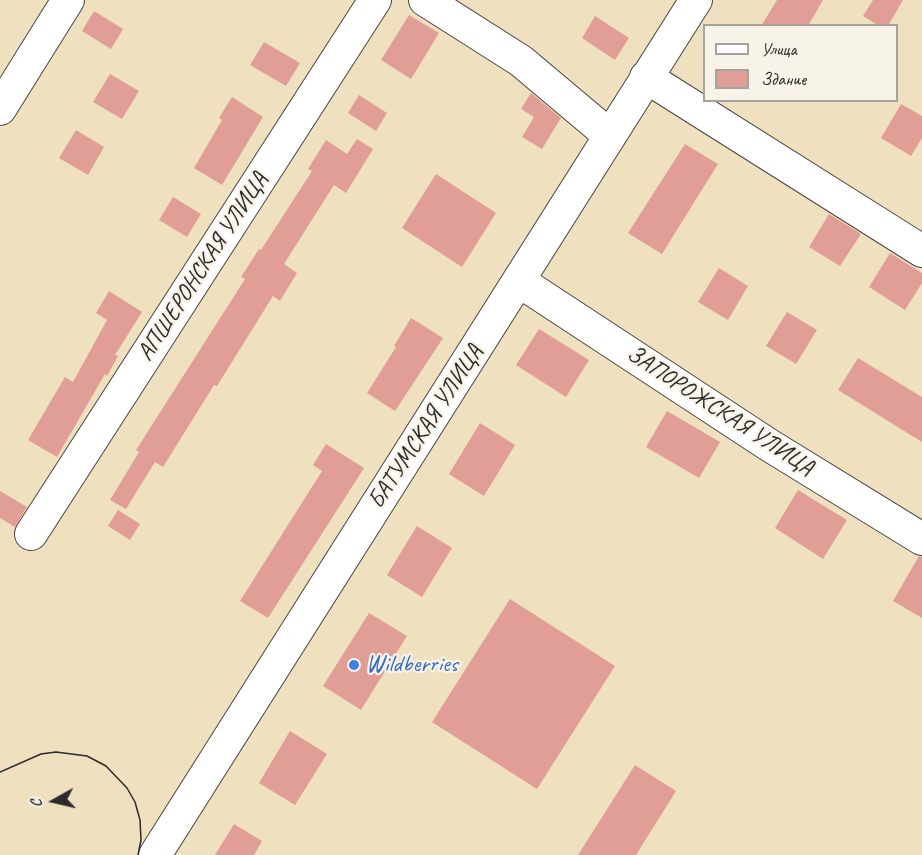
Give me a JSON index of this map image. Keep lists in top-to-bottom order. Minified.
{"streets":{"street":["АПШЕРОНСКАЯ УЛИЦА","ЗАПОРОЖСКАЯ УЛИЦА","БАТУМСКАЯ УЛИЦА"]},"crossings":[["ЗАПОРОЖСКАЯ УЛИЦА","БАТУМСКАЯ УЛИЦА"]],"places":["Wildberries"],"legend":["Улица","Здание"],"north":"left"}
